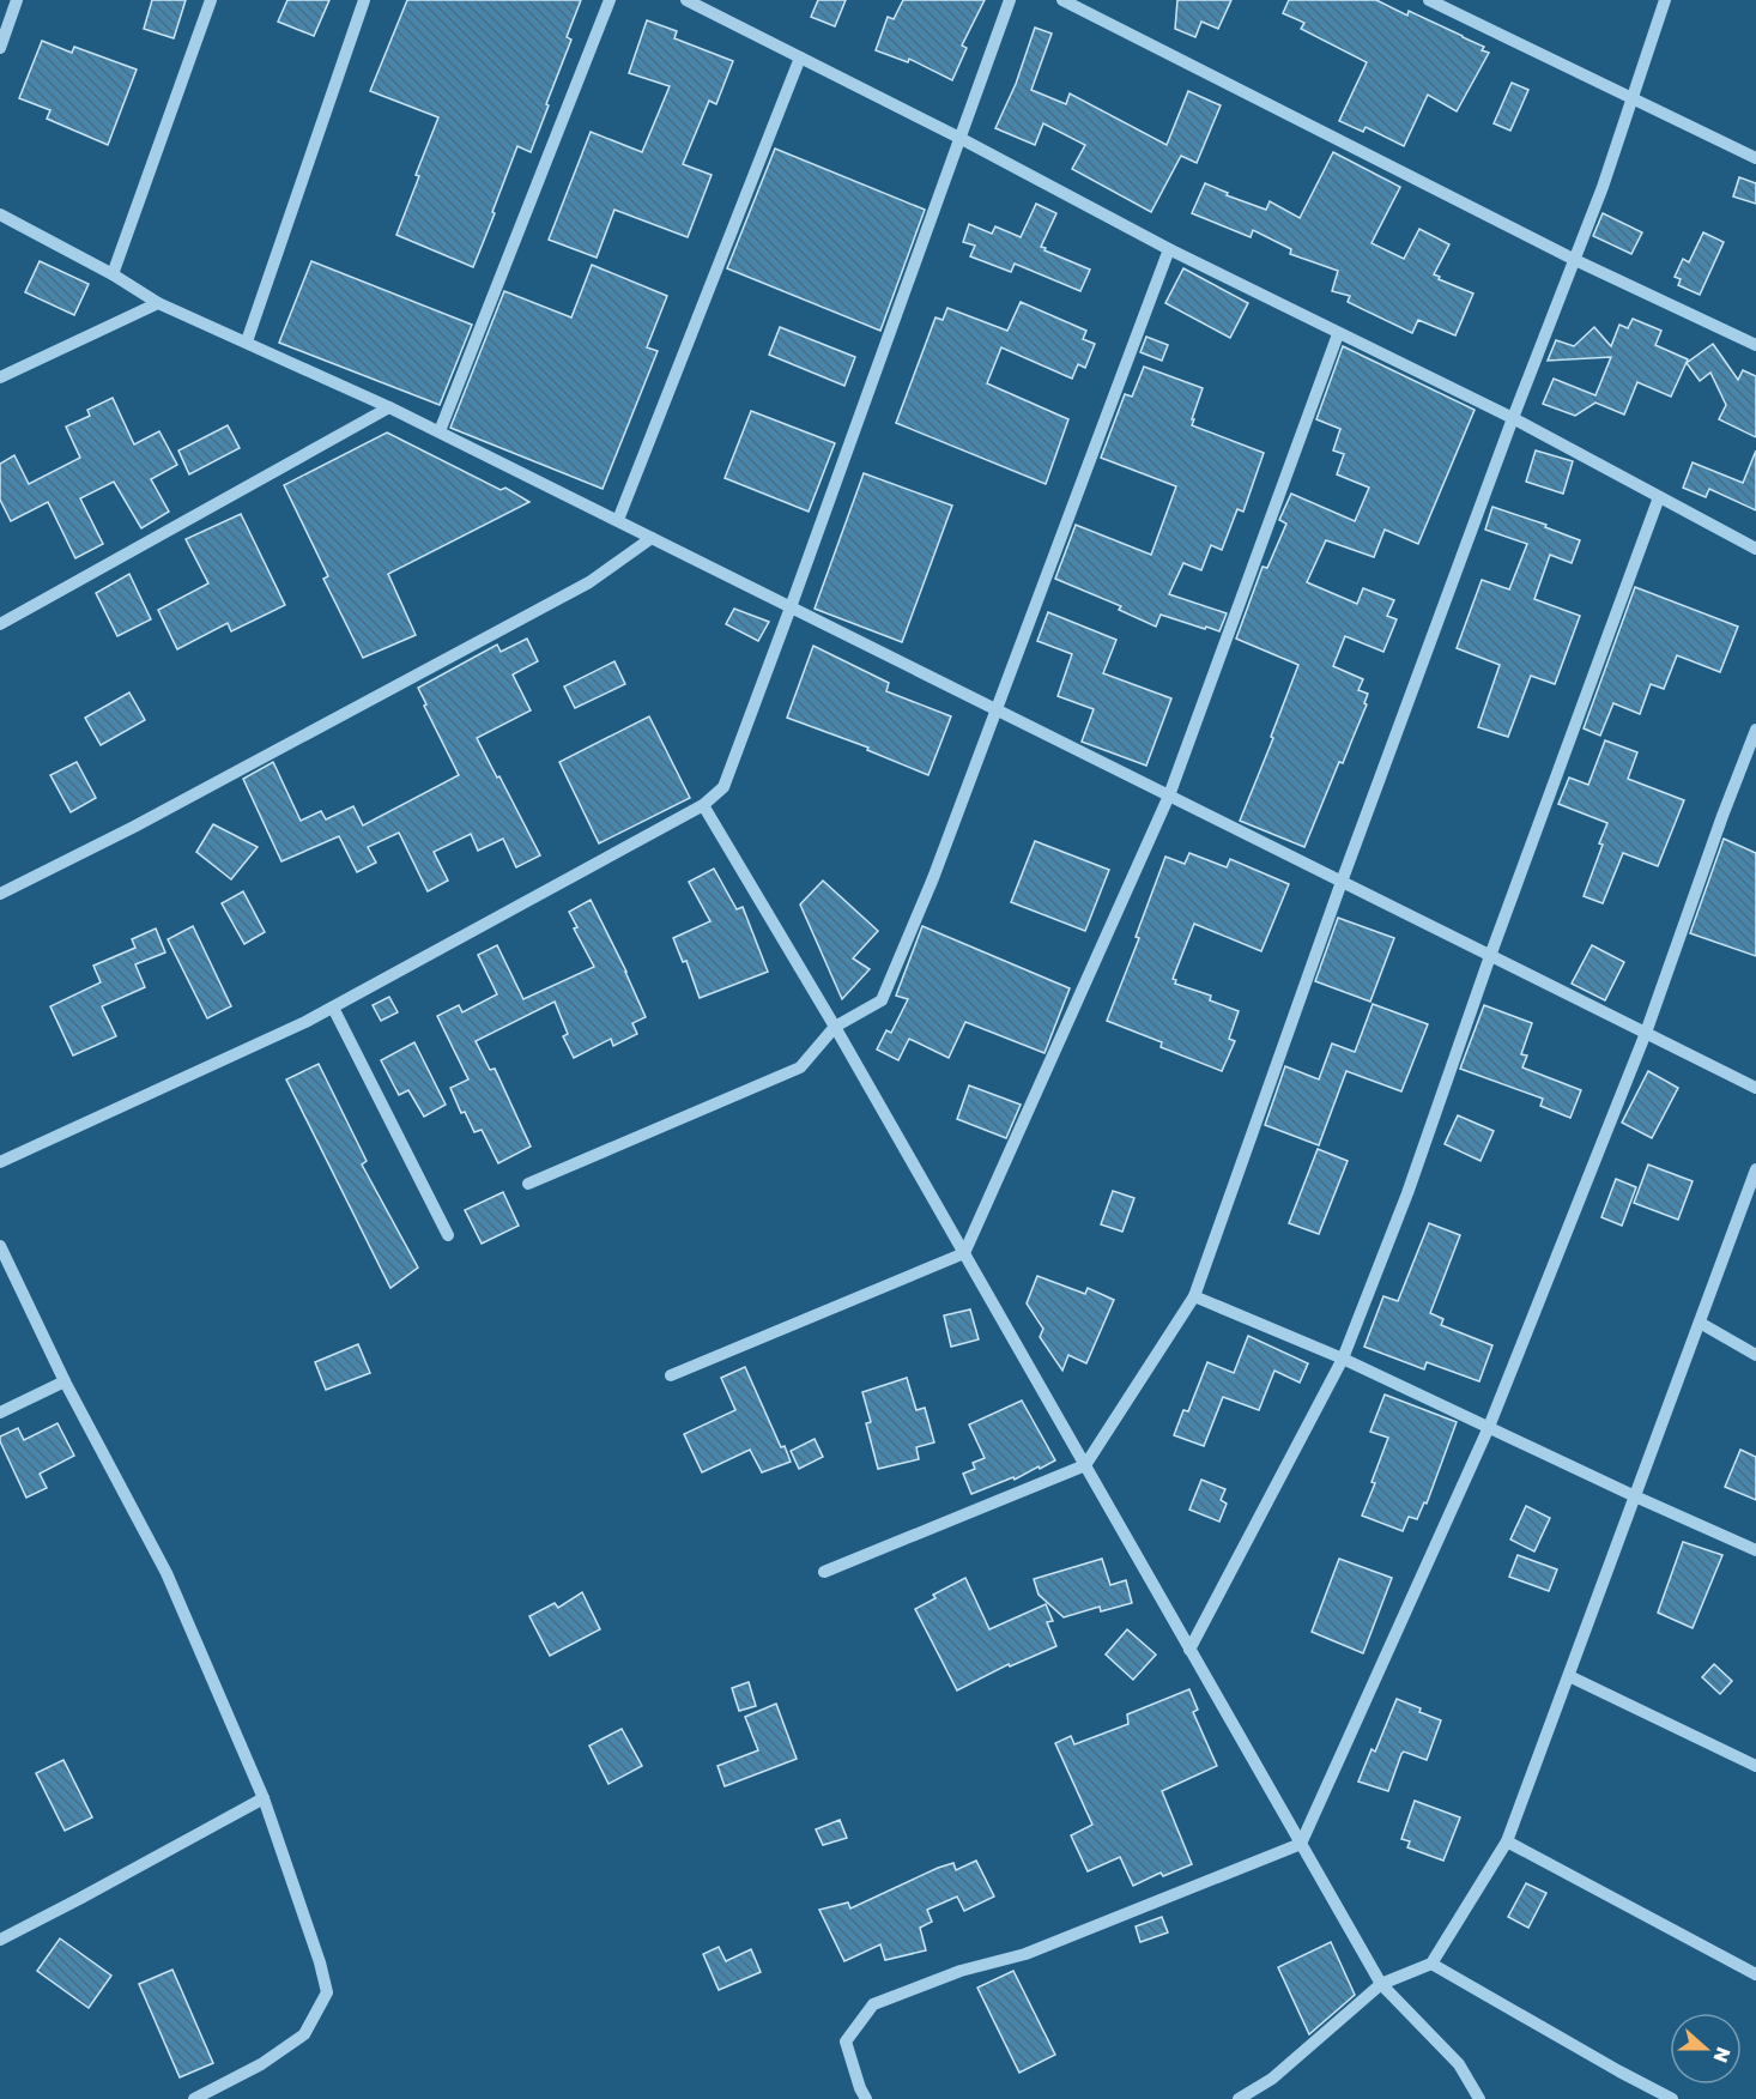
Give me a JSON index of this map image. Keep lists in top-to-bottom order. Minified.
{"north":"right"}
